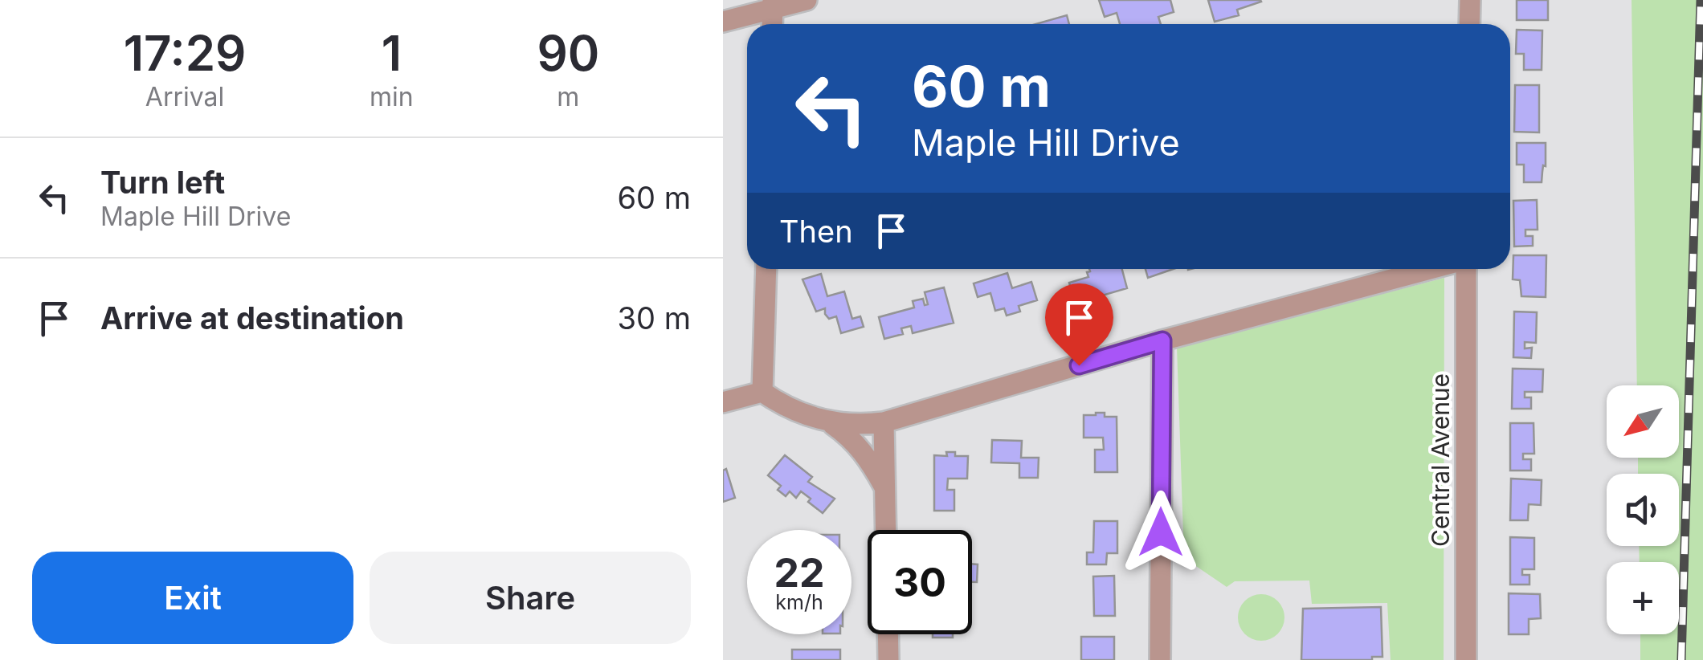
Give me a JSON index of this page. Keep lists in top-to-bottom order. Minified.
{"streets":{"street":["Central Avenue"]},"north":"bottom left","page":{"eta":["17:29","Arrival","1","min","90","m"],"turn":["60 m","Maple Hill Drive"],"list":[{"name":"Turn left","note":"Maple Hill Drive","value":"60 m"},{"name":"Arrive at destination","value":"30 m"}],"then":"Then","map_buttons":"+","speed":"22 km/h","limit":"30","buttons":["Exit","Share"]}}
